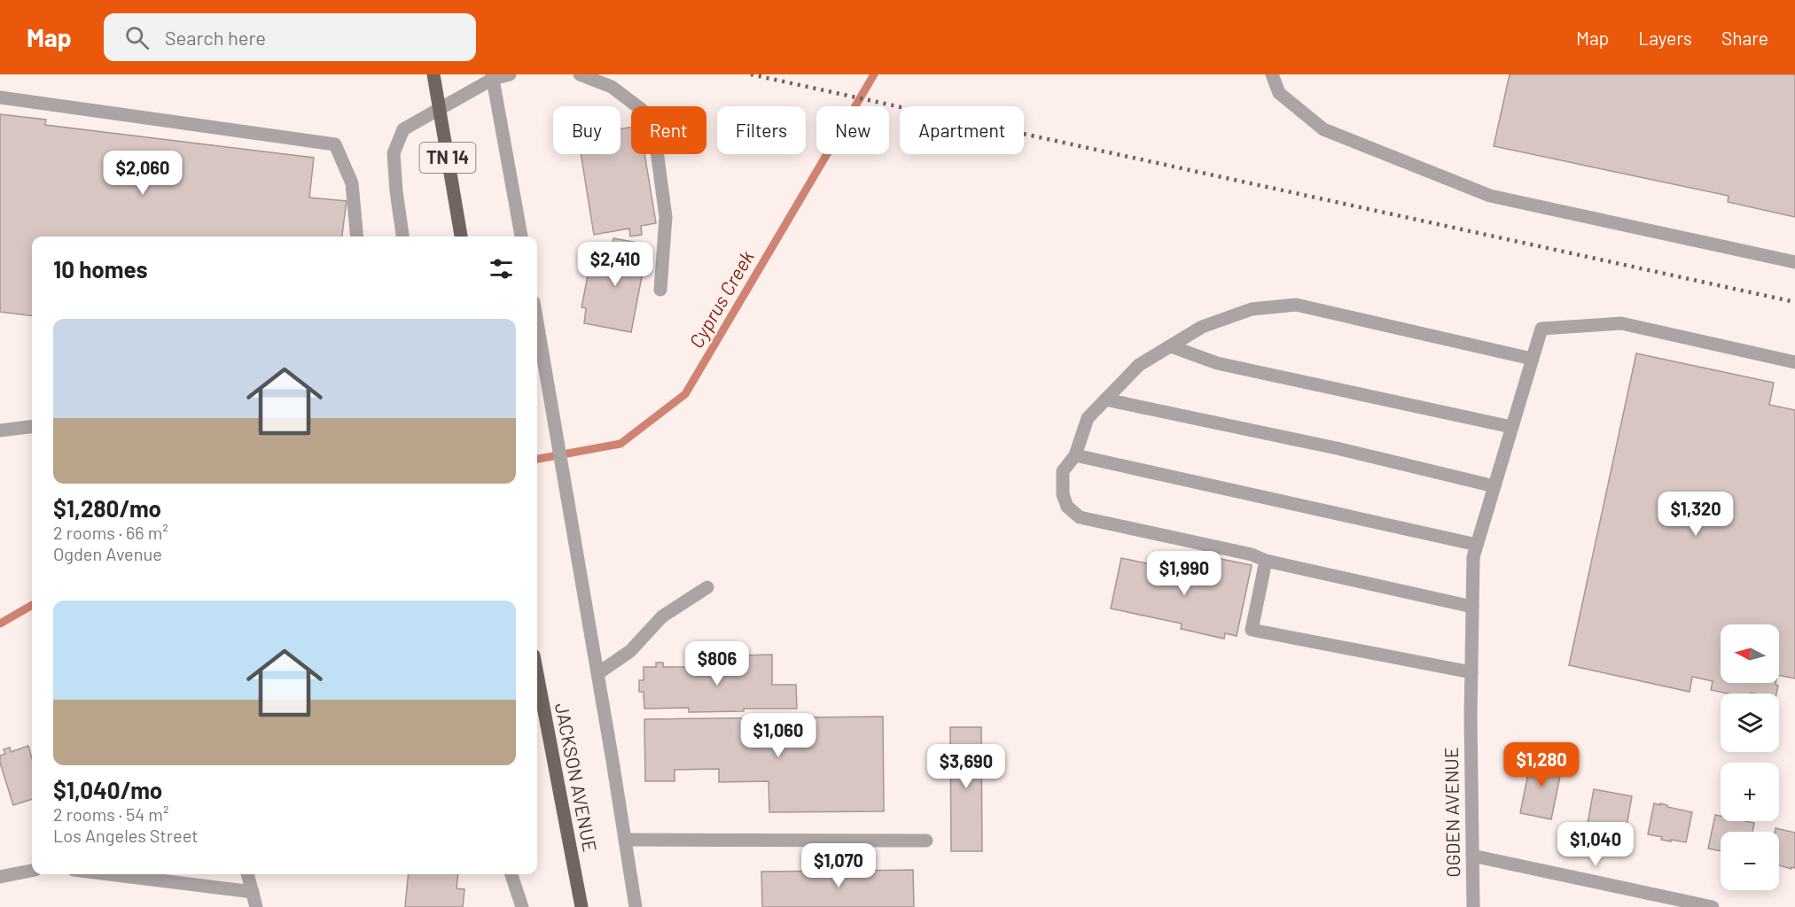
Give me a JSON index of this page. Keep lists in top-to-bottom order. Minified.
{"streets":{"main road":["TN 14","JACKSON AVENUE"],"street":["OGDEN AVENUE"]},"water":["Cyprus Creek"],"north":"left","page":{"header":"Map","search":"Search here","nav":["Map","Layers","Share"],"chip":["Buy","Rent","Filters","New","Apartment"],"price":["$2,060","$2,410","$1,320","$1,990","$806","$1,060","$1,280","$3,690","$1,040","$1,070"],"heading":"10 homes","list":[{"name":"$1,280/mo","note":"2 rooms · 66 m² · Ogden Avenue"},{"name":"$1,040/mo","note":"2 rooms · 54 m² · Los Angeles Street"}],"map_buttons":["+","−"]}}
